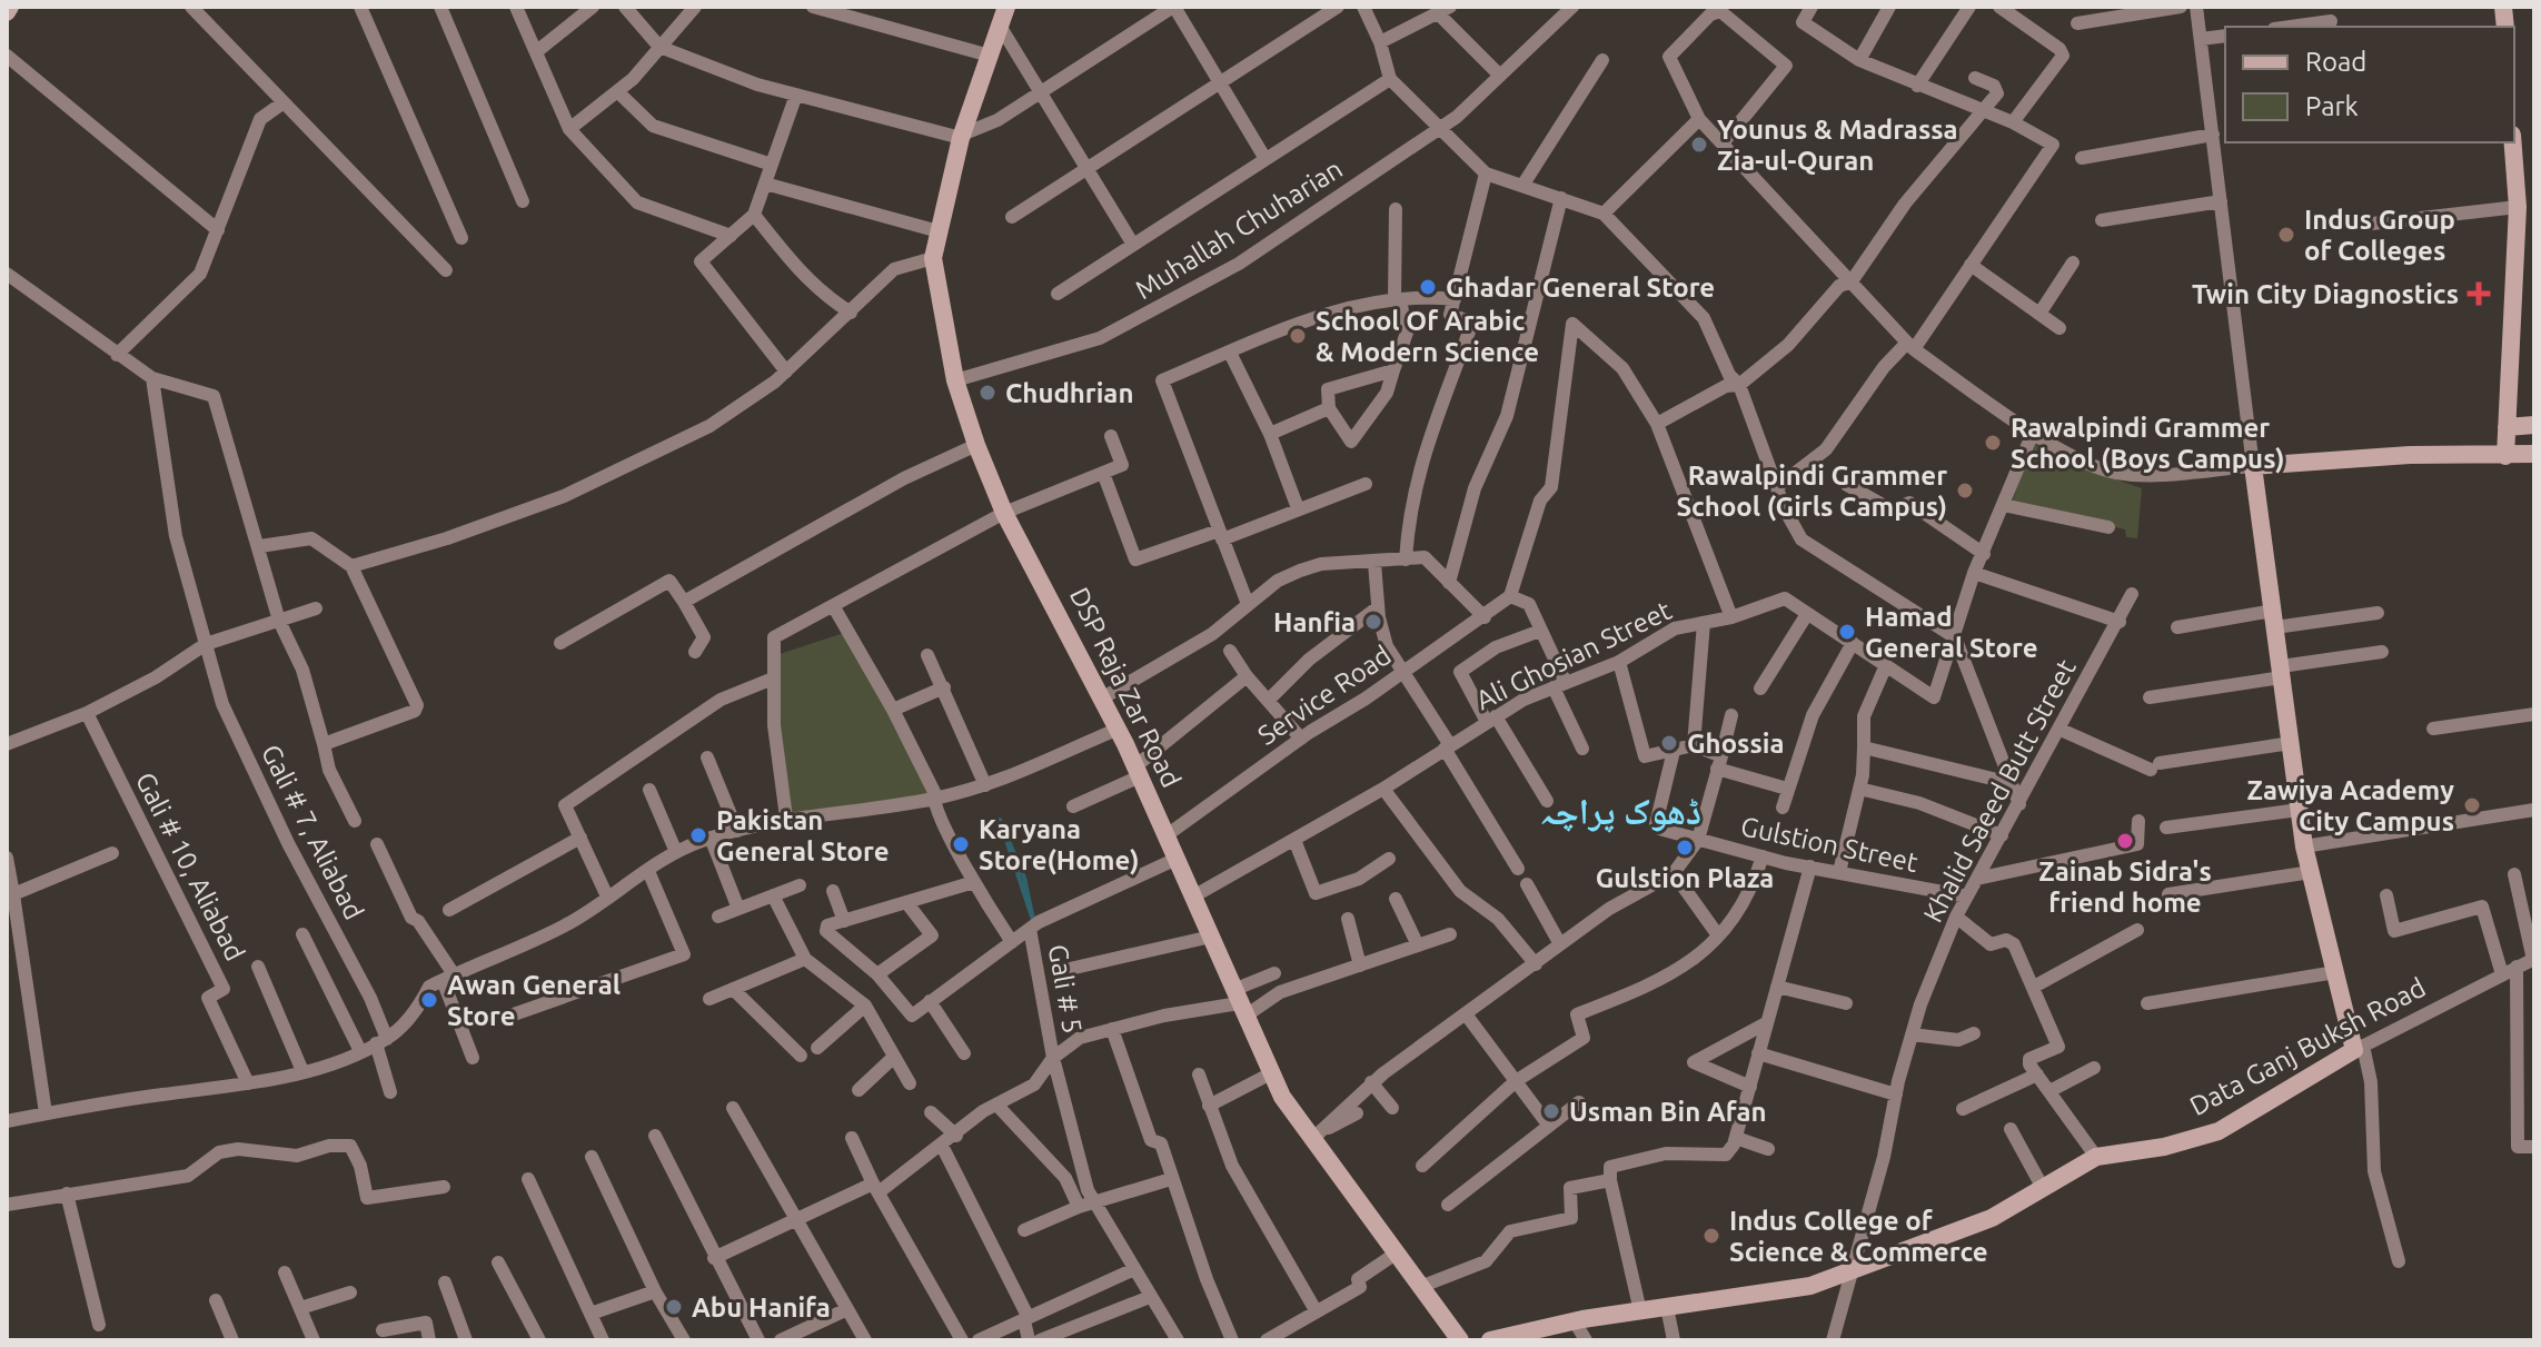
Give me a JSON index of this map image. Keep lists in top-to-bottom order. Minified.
{"streets":{"street":["Muhallah Chuharian","Ali Ghosian Street","DSP Raja Zar Road","Service Road","Khalid Saeed Butt Street","Gali # 7, Aliabad","Gulstion Street","Gali # 10, Aliabad","Gali # 5","Data Ganj Buksh Road"]},"crossings":[["Muhallah Chuharian","DSP Raja Zar Road"],["Ali Ghosian Street","DSP Raja Zar Road"],["DSP Raja Zar Road","Service Road"],["Khalid Saeed Butt Street","Gulstion Street"],["Khalid Saeed Butt Street","Data Ganj Buksh Road"]],"districts":["ڈھوک پراچہ"],"places":{"other":["Younus & Madrassa Zia-ul-Quran","Indus Group of Colleges","Ghadar General Store","School Of Arabic & Modern Science","Chudhrian","Rawalpindi Grammer School (Boys Campus)","Rawalpindi Grammer School (Girls Campus)","Hanfia","Hamad General Store","Ghossia","Zawiya Academy City Campus","Pakistan General Store","Zainab Sidra's friend home","Karyana Store(Home)","Gulstion Plaza","Awan General Store","Usman Bin Afan","Indus College of Science & Commerce","Abu Hanifa"],"health":["Twin City Diagnostics"]},"legend":["Road","Park"]}
